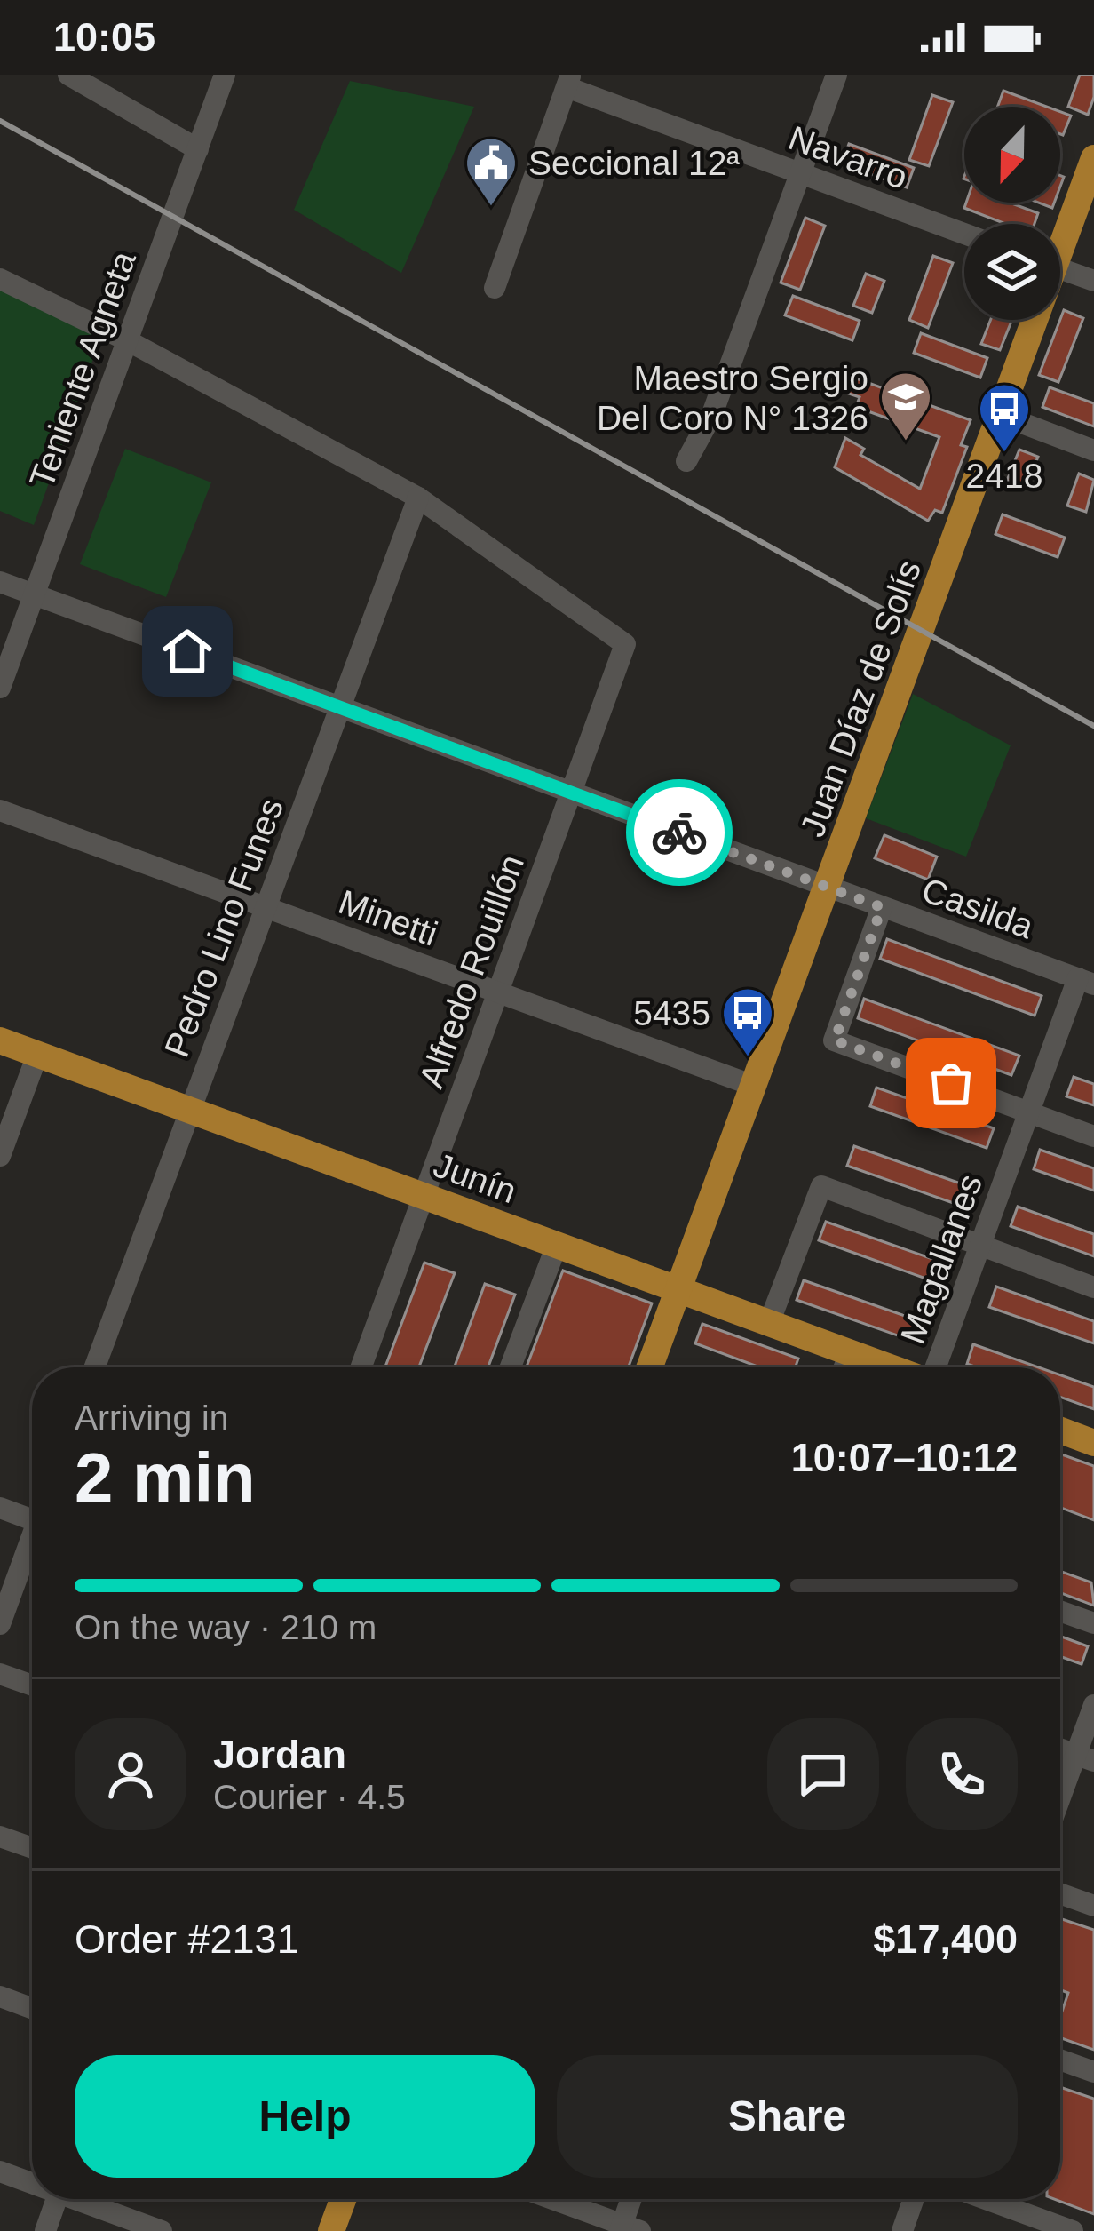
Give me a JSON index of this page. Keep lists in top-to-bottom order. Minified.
{"streets":{"main road":["Juan Díaz de Solís","Junín"],"street":["Navarro","Teniente Agneta","Casilda","Minetti","Pedro Lino Funes","Alfredo Rouillón","Magallanes"]},"crossings":[["Teniente Agneta","Casilda"],["Juan Díaz de Solís","Casilda"],["Juan Díaz de Solís","Minetti"],["Juan Díaz de Solís","Junín"],["Casilda","Pedro Lino Funes"],["Casilda","Alfredo Rouillón"],["Casilda","Magallanes"],["Minetti","Pedro Lino Funes"],["Minetti","Alfredo Rouillón"],["Pedro Lino Funes","Alfredo Rouillón"],["Pedro Lino Funes","Junín"],["Alfredo Rouillón","Junín"]],"places":{"public building":["Seccional 12ª"],"school or university":["Maestro Sergio Del Coro N° 1326"],"bus stop":["2418","5435"]},"north":"bottom","page":{"status":"10:05","heading":["2 min","Arriving in","10:07–10:12"],"panel":["Jordan","Courier · 4.5","Order #2131","$17,400"],"bar":"On the way · 210 m","buttons":["Help","Share"]}}
